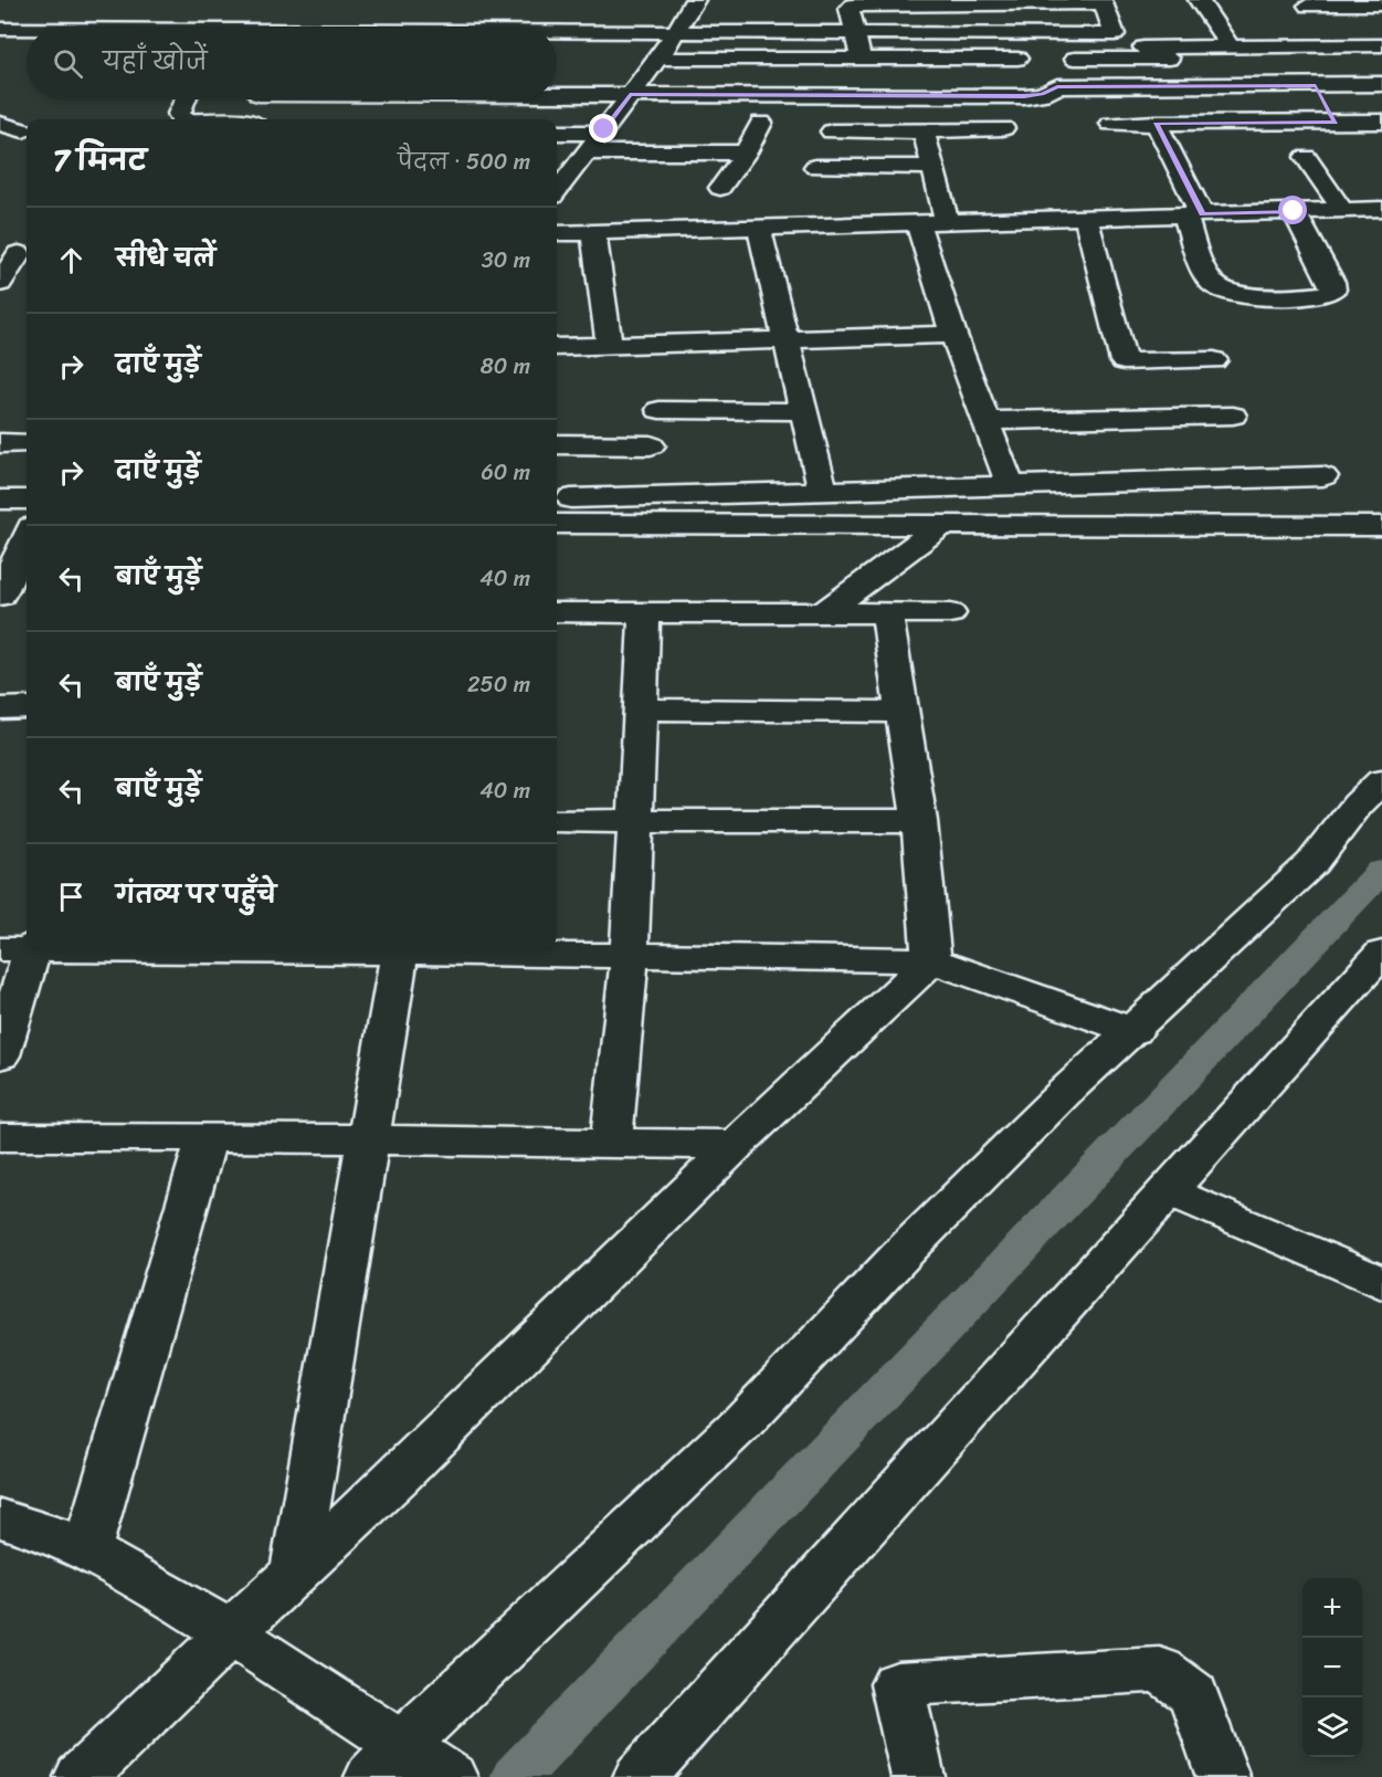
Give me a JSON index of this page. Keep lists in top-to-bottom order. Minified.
{"page":{"search":"यहाँ खोजें","heading":["7 मिनट","पैदल · 500 m"],"list":[["सीधे चलें","30 m"],["दाएँ मुड़ें","80 m"],["दाएँ मुड़ें","60 m"],["बाएँ मुड़ें","40 m"],["बाएँ मुड़ें","250 m"],["बाएँ मुड़ें","40 m"],"गंतव्य पर पहुँचे"],"map_buttons":["+","−"]}}
